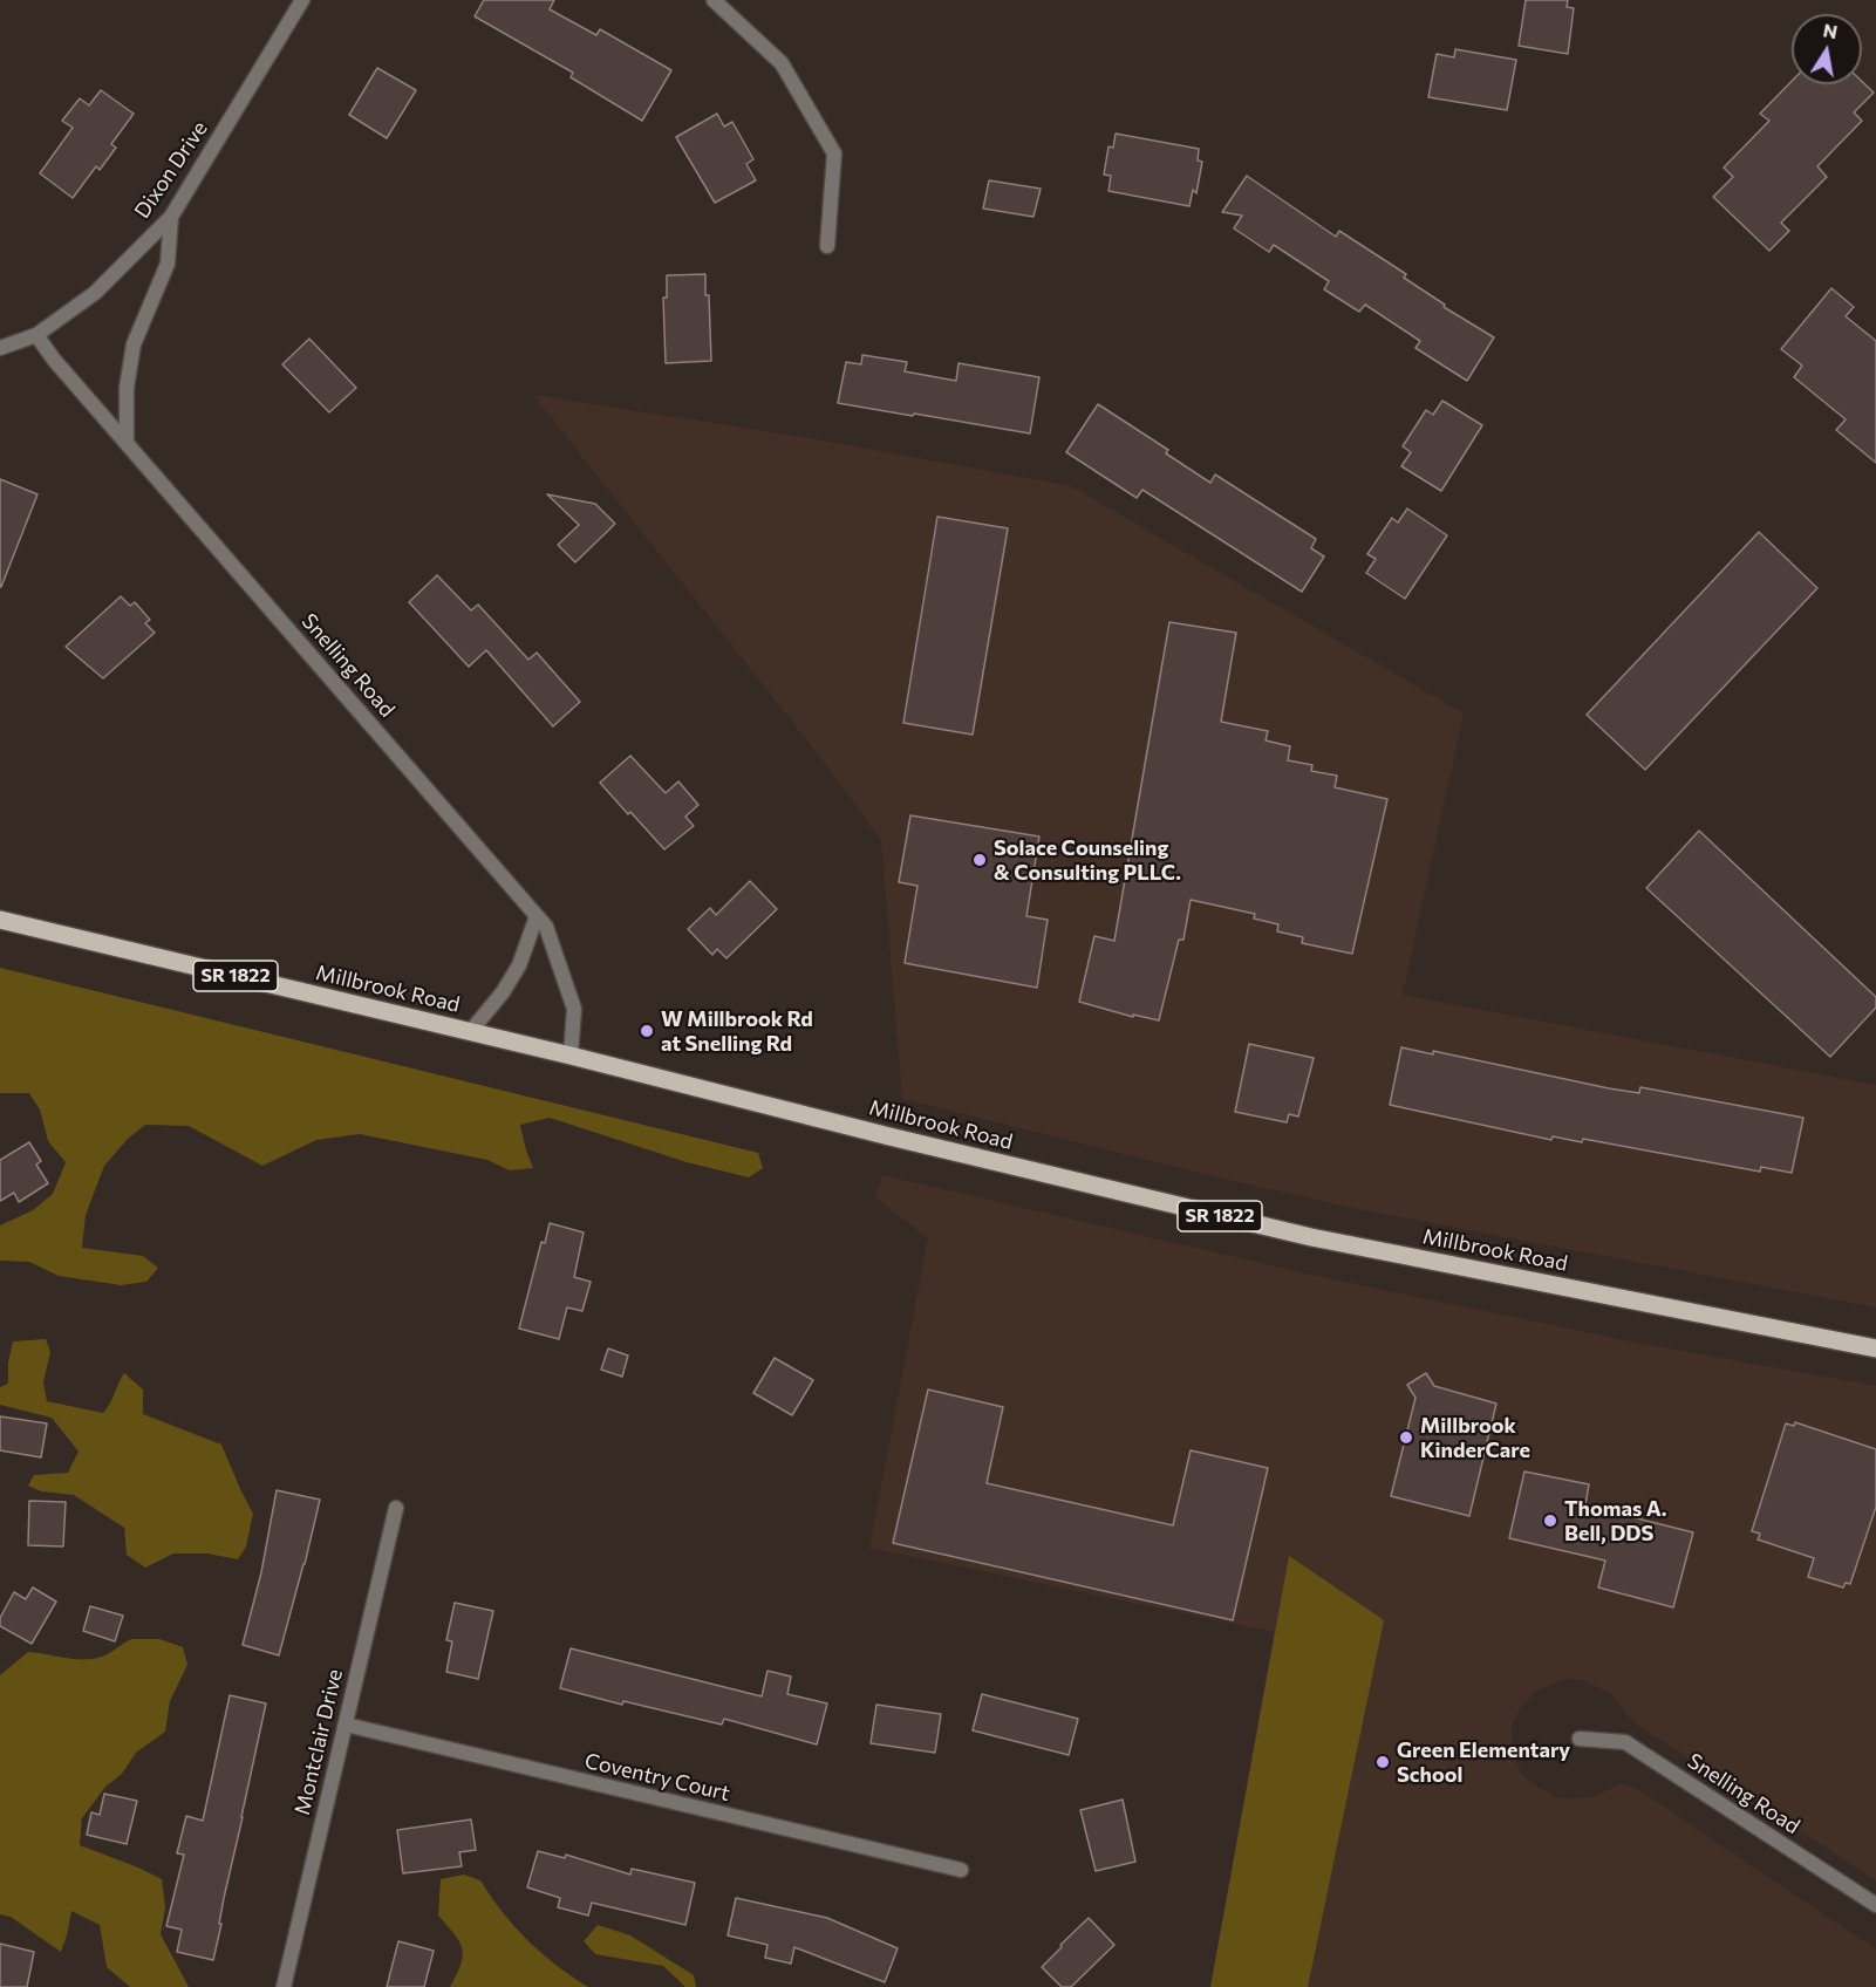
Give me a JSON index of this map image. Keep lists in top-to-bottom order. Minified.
{"streets":{"main road":["SR 1822","Millbrook Road"],"street":["Dixon Drive","Snelling Road","Montclair Drive","Coventry Court"]},"crossings":[["Dixon Drive","Snelling Road"],["Snelling Road","Millbrook Road"],["Montclair Drive","Coventry Court"]],"places":["Solace Counseling & Consulting PLLC.","W Millbrook Rd at Snelling Rd","Millbrook KinderCare","Thomas A. Bell, DDS","Green Elementary School"],"north":"top"}
